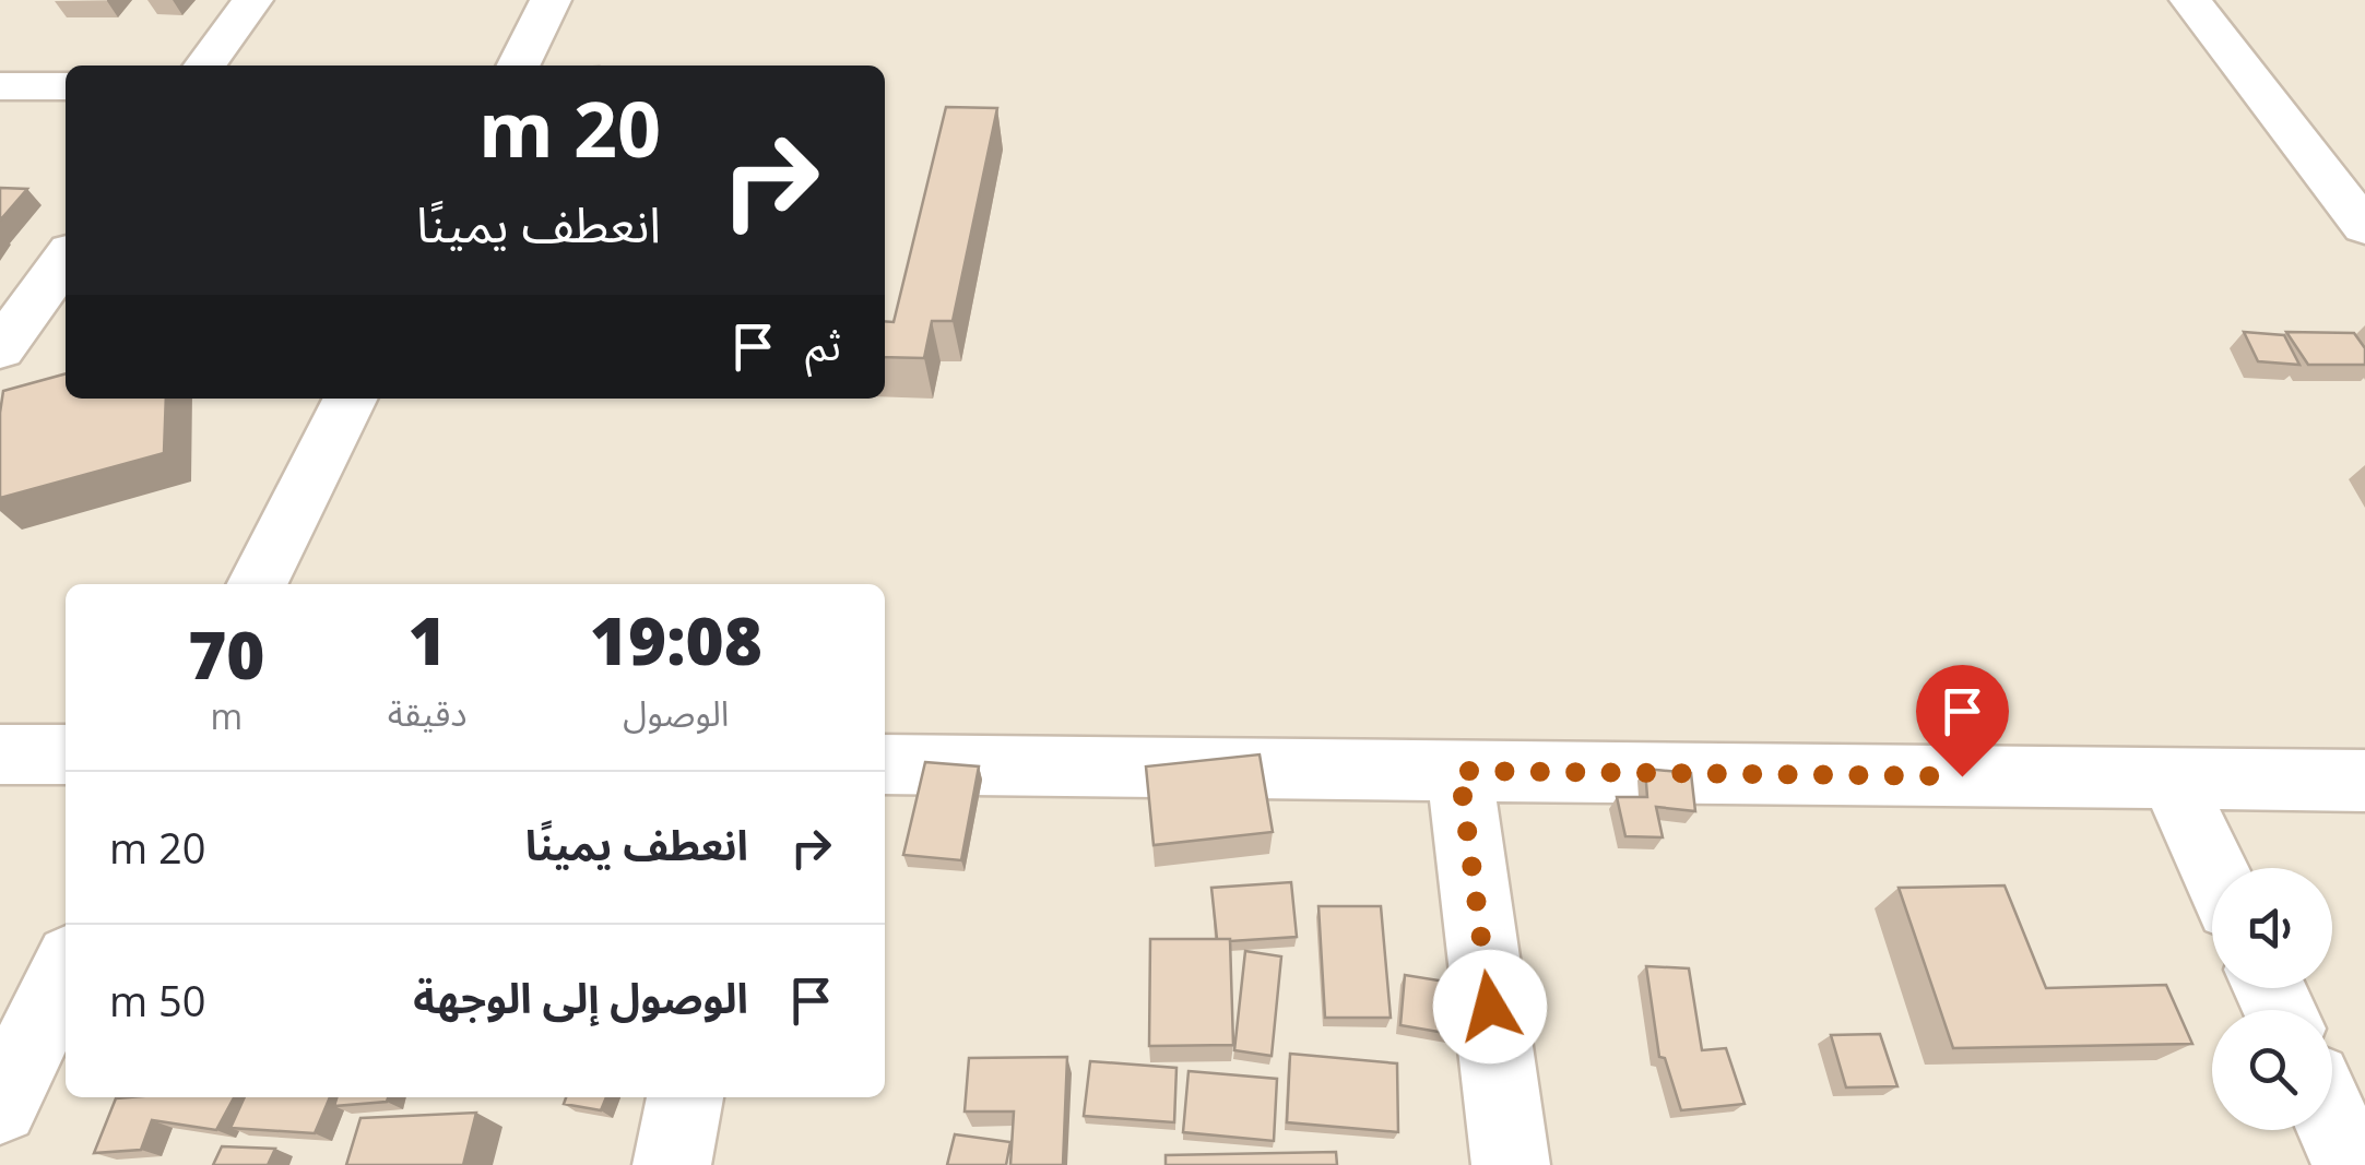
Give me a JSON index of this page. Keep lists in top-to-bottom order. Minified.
{"page":{"turn":["20 m","انعطف يمينًا"],"then":"ثم","eta":["19:08","الوصول","1","دقيقة","70","m"],"list":[{"name":"انعطف يمينًا","value":"20 m"},{"name":"الوصول إلى الوجهة","value":"50 m"}]}}
